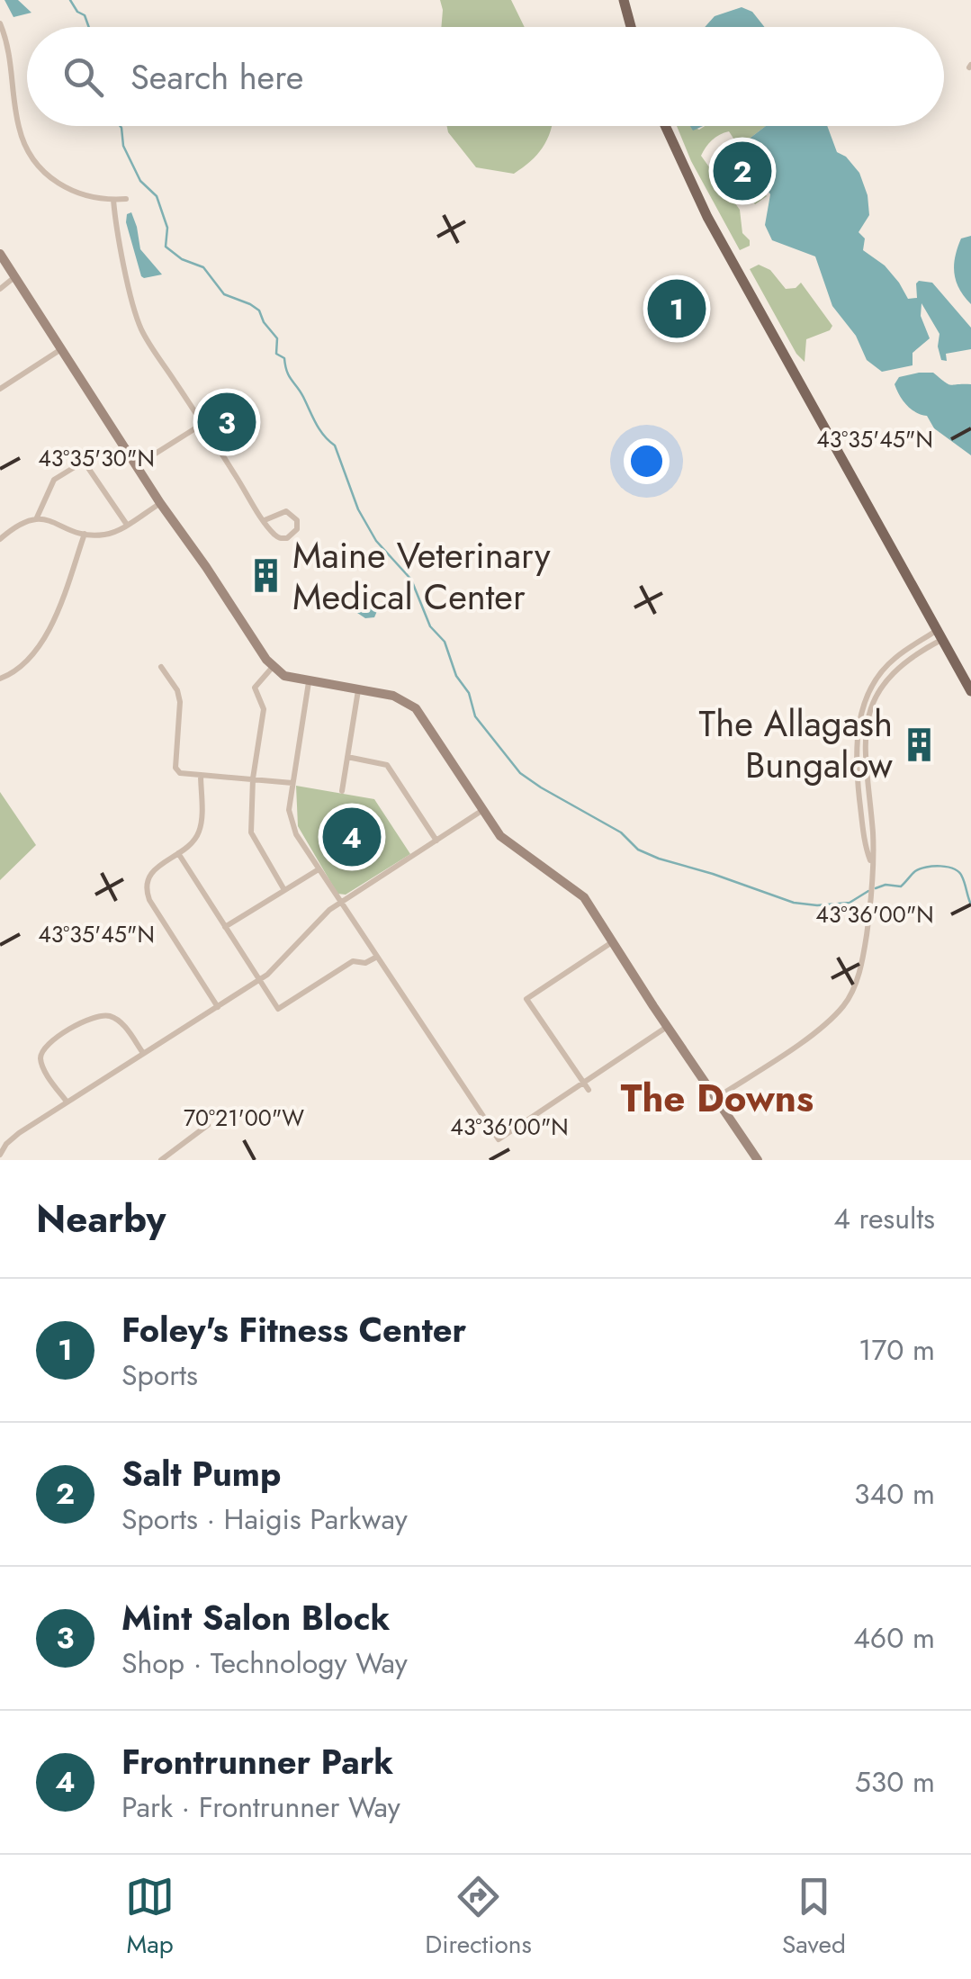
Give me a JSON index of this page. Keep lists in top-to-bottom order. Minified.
{"districts":["The Downs"],"places":{"building":["Maine Veterinary Medical Center","The Allagash Bungalow"]},"page":{"search":"Search here","pins":["2","1","3","4"],"heading":["Nearby","4 results"],"list":[{"mark":"1","name":"Foley's Fitness Center","note":"Sports","value":"170 m"},{"mark":"2","name":"Salt Pump","note":"Sports · Haigis Parkway","value":"340 m"},{"mark":"3","name":"Mint Salon Block","note":"Shop · Technology Way","value":"460 m"},{"mark":"4","name":"Frontrunner Park","note":"Park · Frontrunner Way","value":"530 m"}],"nav":["Map","Directions","Saved"]},"coordinates":["43°35'45\"N","43°35'30\"N","43°36'00\"N","70°21'00\"W"]}
